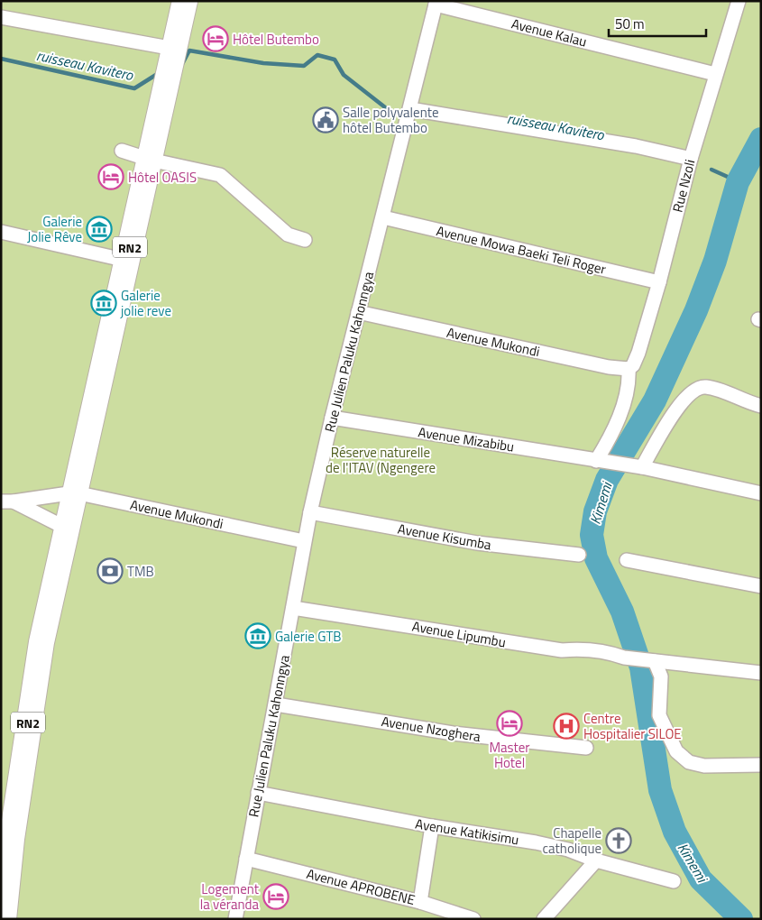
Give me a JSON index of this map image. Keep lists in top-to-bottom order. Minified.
{"streets":{"highway":["RN2"],"street":["Avenue Kalau","Rue Nzoli","Avenue Mowa Baeki Teli Roger","Avenue Mukondi","Rue Julien Paluku Kahonngya","Avenue Mizabibu","Avenue Kisumba","Avenue Lipumbu","Avenue Nzoghera","Avenue Katikisimu","Avenue APROBENE"]},"crossings":[["Avenue Kalau","Rue Nzoli"],["Avenue Kalau","Rue Julien Paluku Kahonngya"],["Rue Nzoli","Avenue Mowa Baeki Teli Roger"],["Rue Nzoli","Avenue Mukondi"],["RN2","Avenue Mukondi"],["Avenue Mowa Baeki Teli Roger","Rue Julien Paluku Kahonngya"],["Avenue Mukondi","Rue Julien Paluku Kahonngya"],["Rue Julien Paluku Kahonngya","Avenue Mizabibu"],["Rue Julien Paluku Kahonngya","Avenue Kisumba"],["Rue Julien Paluku Kahonngya","Avenue Lipumbu"],["Rue Julien Paluku Kahonngya","Avenue Nzoghera"],["Rue Julien Paluku Kahonngya","Avenue Katikisimu"],["Rue Julien Paluku Kahonngya","Avenue APROBENE"]],"water":["ruisseau Kavitero","Kimemi"],"parks":["Réserve naturelle de l'ITAV (Ngengere"],"places":{"hotel":["Hôtel Butembo","Hôtel OASIS","Master Hotel","Logement la véranda"],"public building":["Salle polyvalente hôtel Butembo"],"museum":["Galerie Jolie Rêve","Galerie jolie reve","Galerie GTB"],"bank":["TMB"],"hospital":["Centre Hospitalier SILOE"],"church":["Chapelle catholique"]},"scale_bar":"50 m"}
